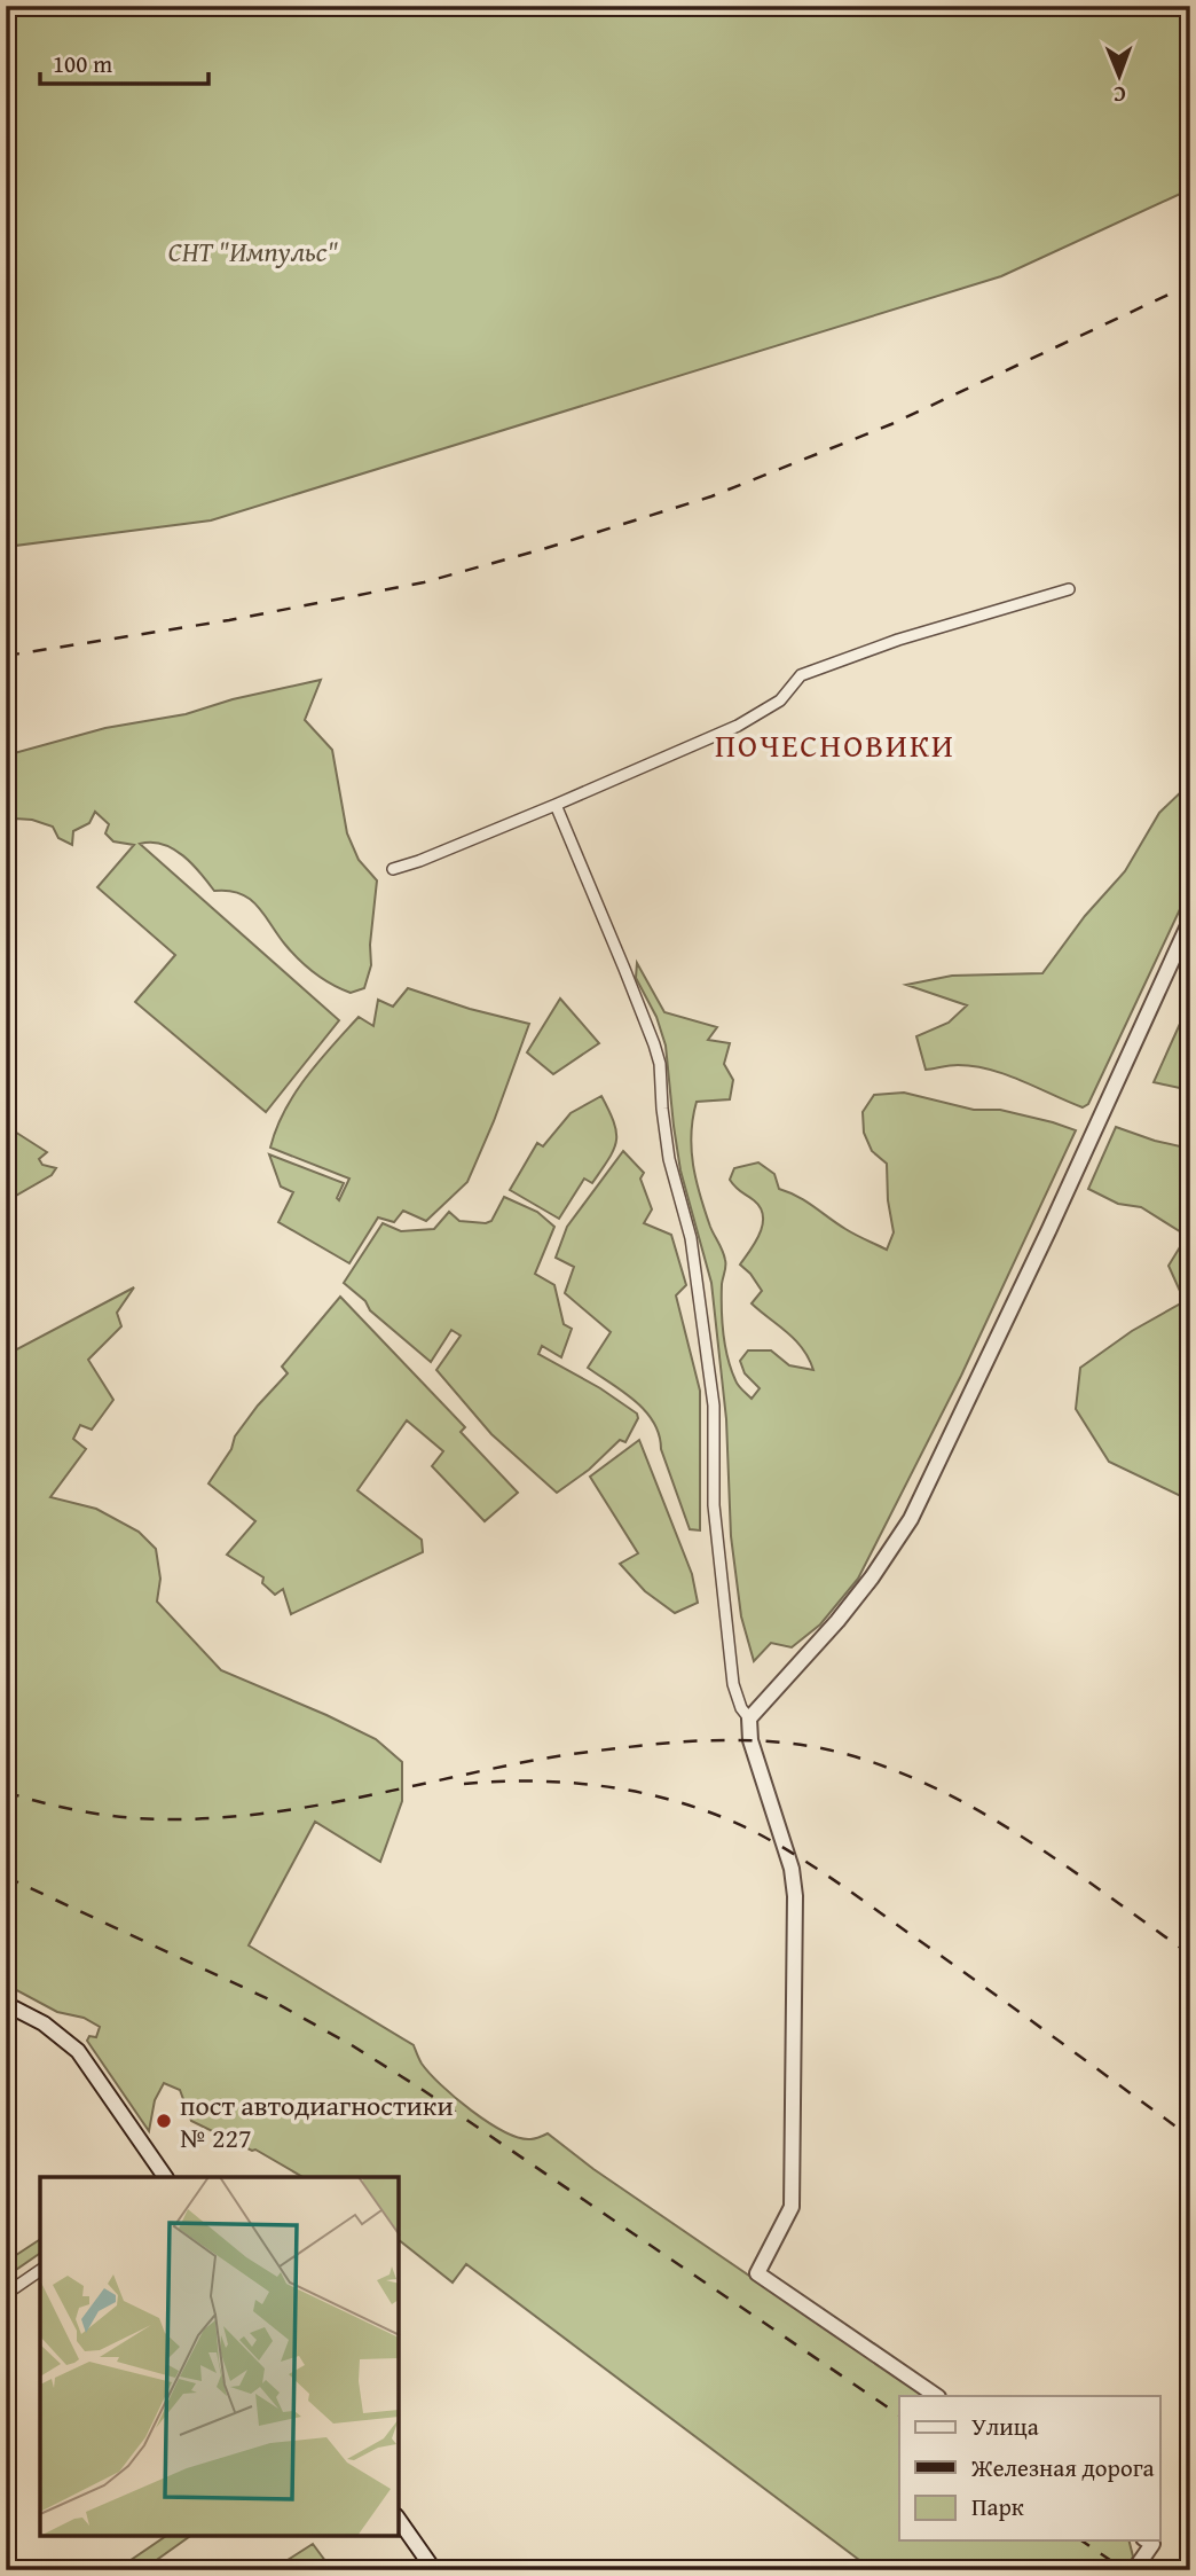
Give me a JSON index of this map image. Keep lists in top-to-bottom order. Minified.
{"districts":["ПОЧЕСНОВИКИ"],"parks":["СНТ \"Импульс\""],"places":["пост автодиагностики № 227"],"legend":["Улица","Железная дорога","Парк"],"scale_bar":"100 m","north":"bottom"}
